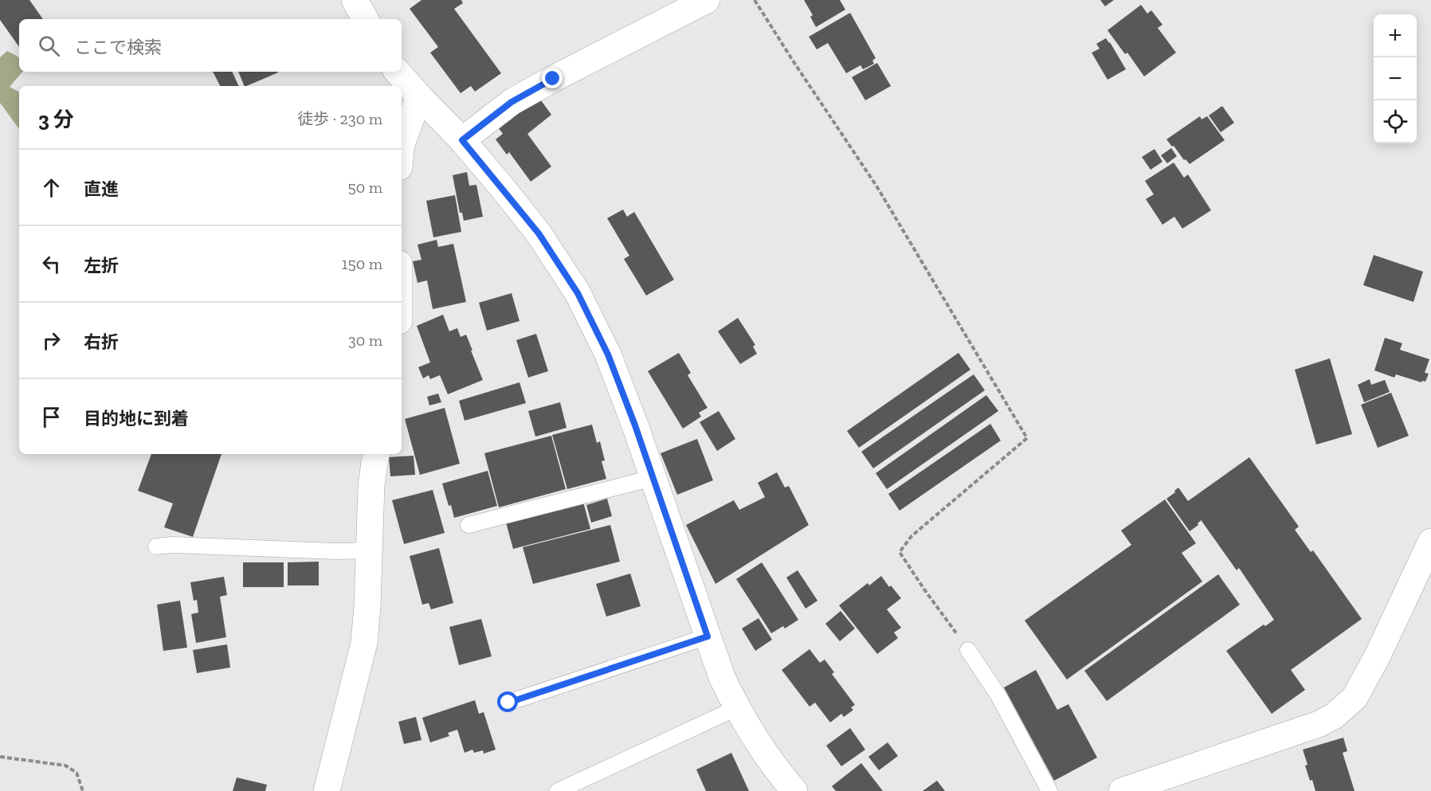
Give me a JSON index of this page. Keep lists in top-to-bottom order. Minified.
{"page":{"map_buttons":["+","−"],"search":"ここで検索","heading":["3 分","徒歩 · 230 m"],"list":[["直進","50 m"],["左折","150 m"],["右折","30 m"],"目的地に到着"]}}
